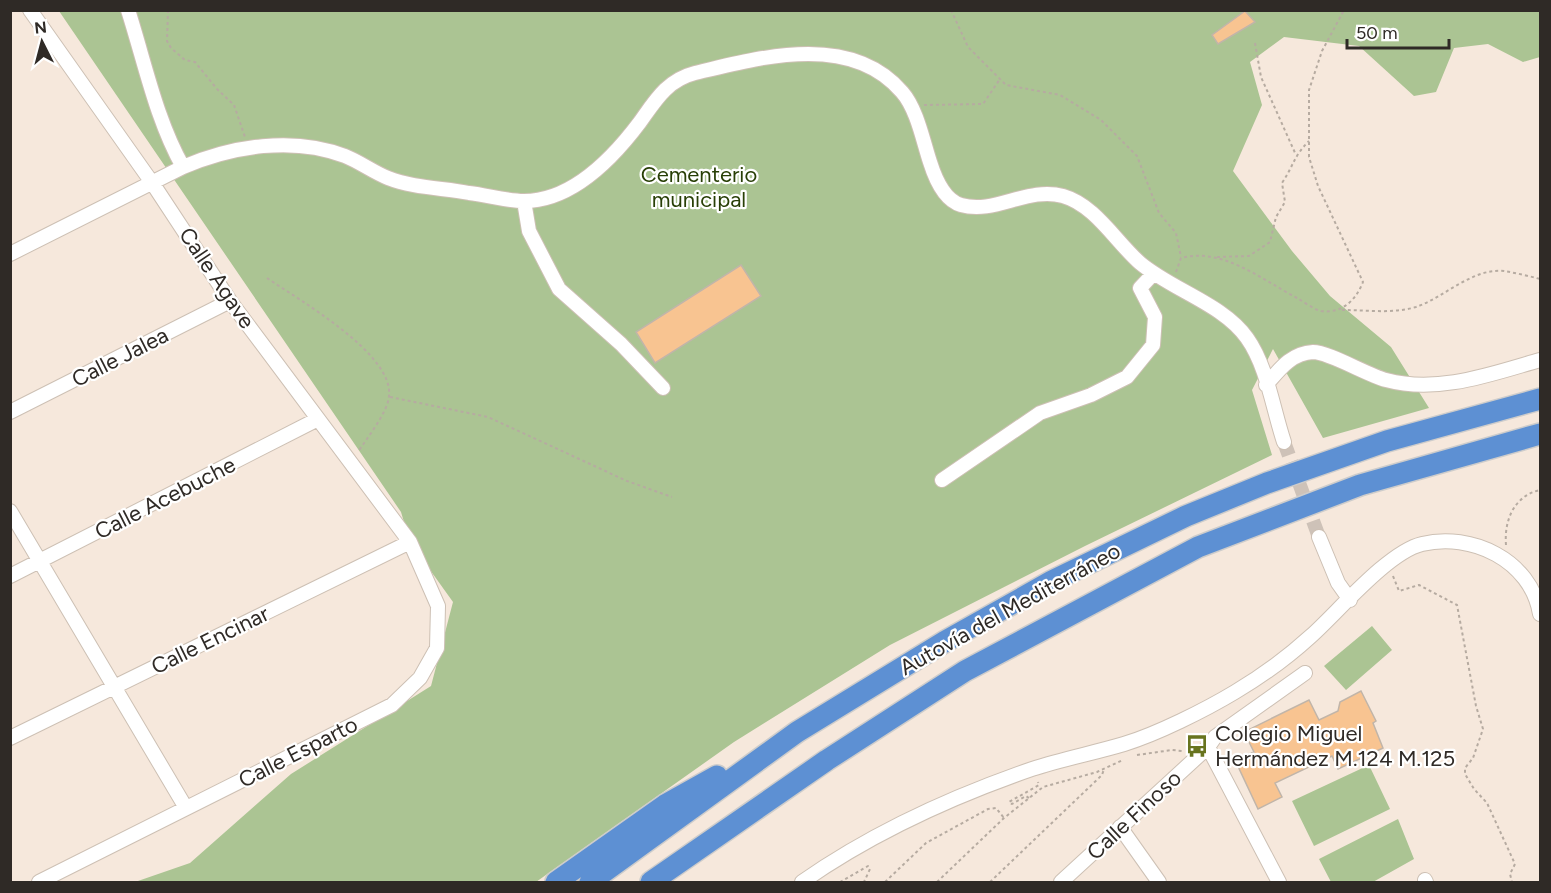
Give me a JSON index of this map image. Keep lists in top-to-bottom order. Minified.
{"streets":{"highway":["Autovía del Mediterráneo"],"street":["Calle Agave","Calle Jalea","Calle Acebuche","Calle Encinar","Calle Esparto","Calle Finoso"]},"crossings":[["Calle Agave","Calle Jalea"],["Calle Agave","Calle Acebuche"],["Calle Agave","Calle Encinar"],["Calle Agave","Calle Esparto"],["Calle Encinar","Calle Esparto"]],"parks":["Cementerio municipal"],"places":{"bus stop":["Colegio Miguel Hermández M.124 M.125"]},"scale_bar":"50 m","north":"top"}
